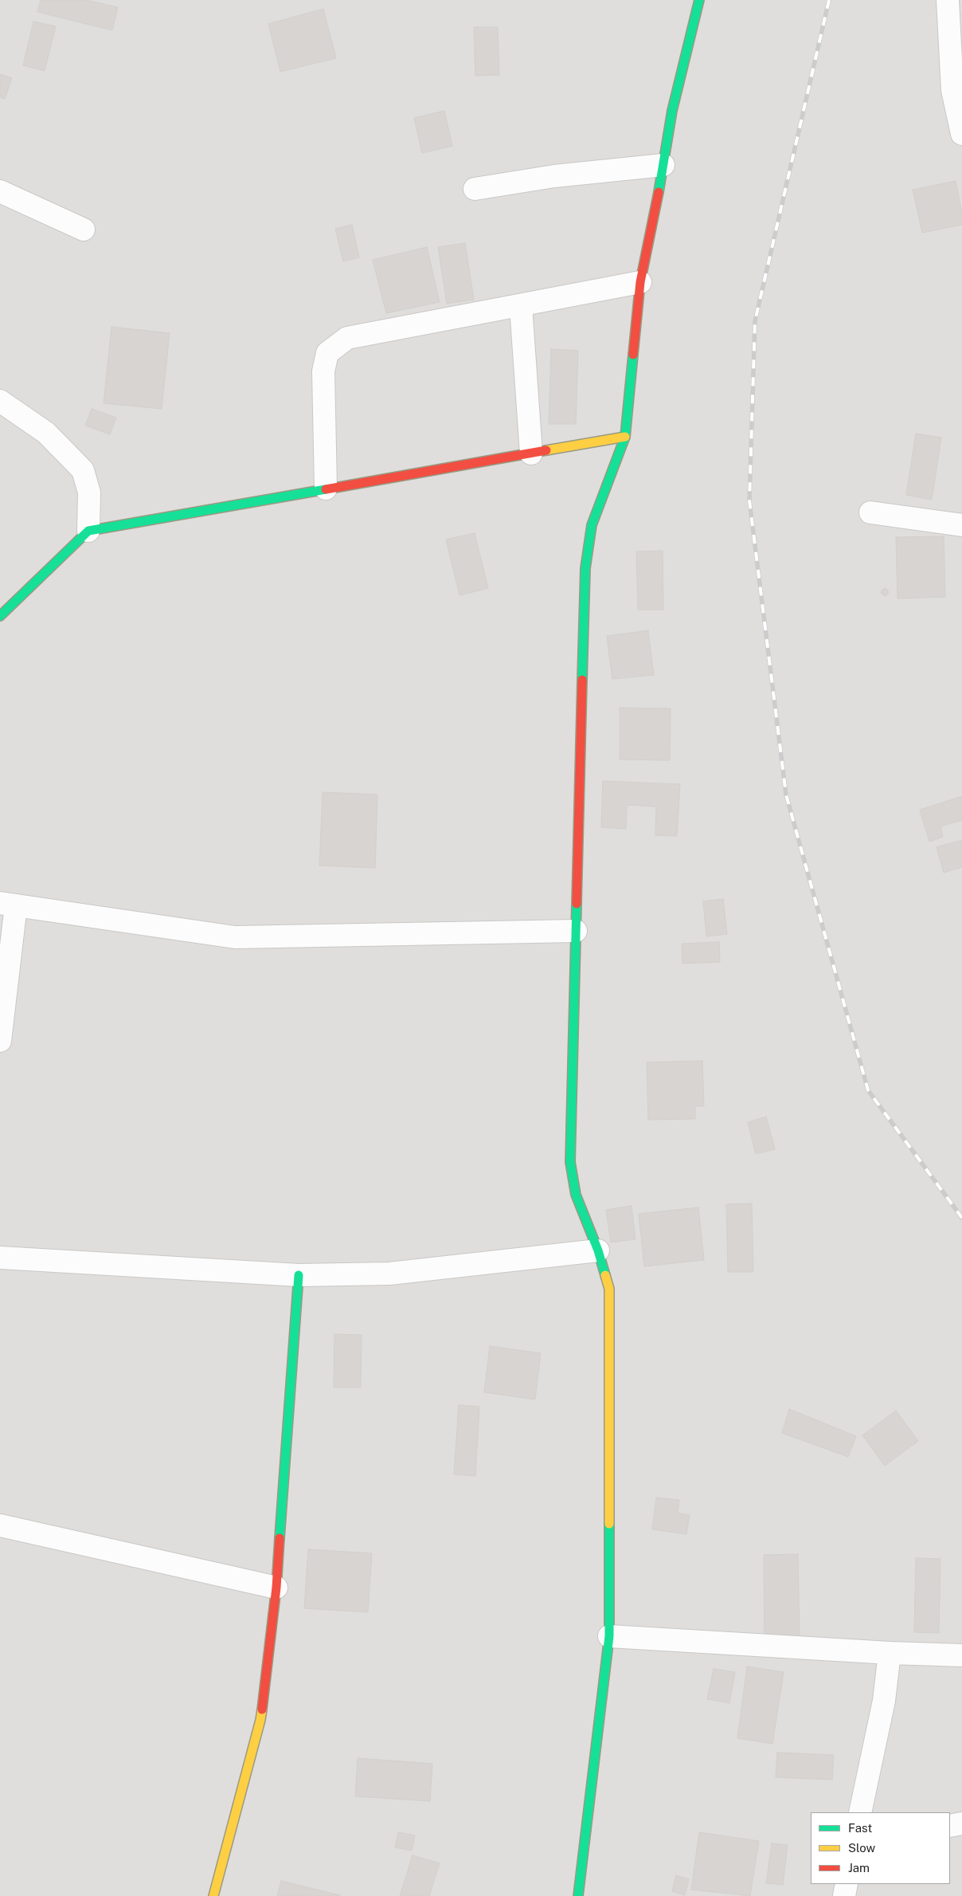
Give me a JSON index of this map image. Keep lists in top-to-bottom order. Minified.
{"legend":["Fast","Slow","Jam"]}
